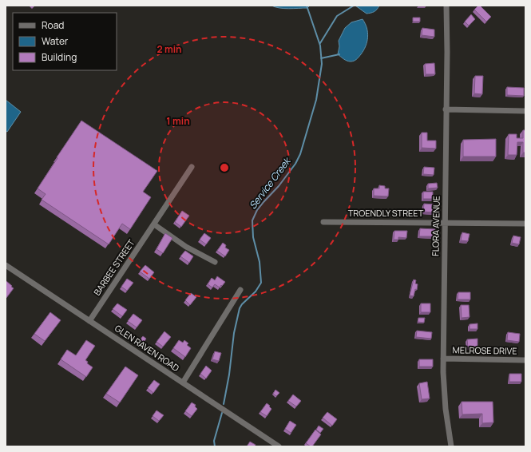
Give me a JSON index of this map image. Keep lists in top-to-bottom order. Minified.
{"streets":{"street":["TROENDLY STREET","FLORA AVENUE","BARBEE STREET","GLEN RAVEN ROAD","MELROSE DRIVE"]},"crossings":[["TROENDLY STREET","FLORA AVENUE"],["FLORA AVENUE","MELROSE DRIVE"],["BARBEE STREET","GLEN RAVEN ROAD"]],"water":["Service Creek"],"legend":["Road","Water","Building"],"rings":["2 min","1 min"]}
